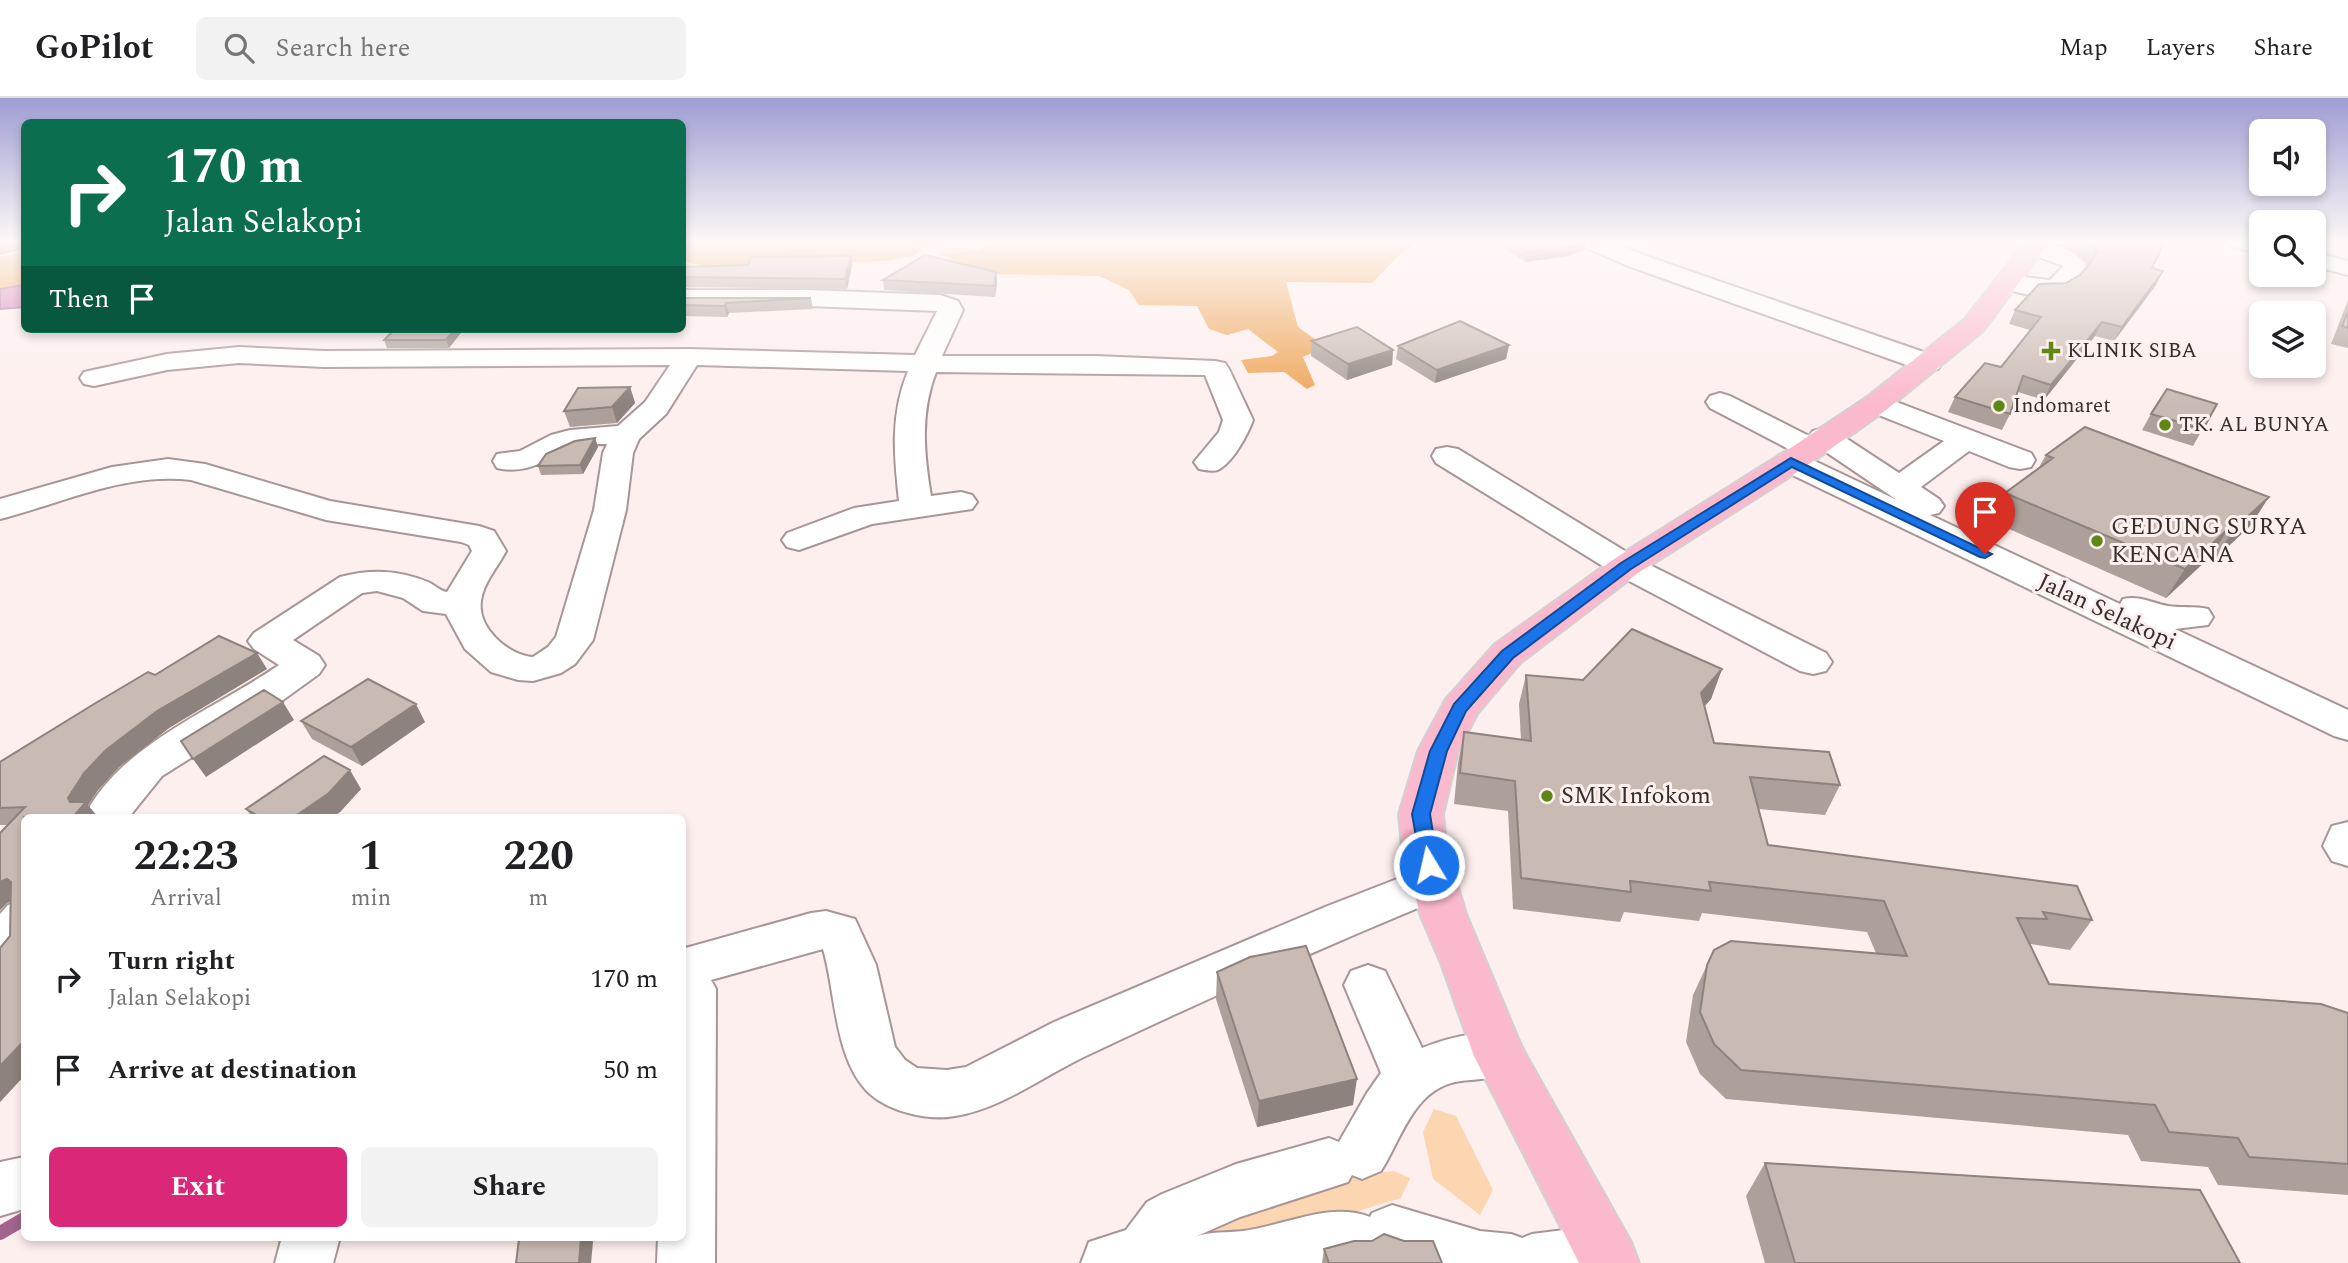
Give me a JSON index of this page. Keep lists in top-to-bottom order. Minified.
{"streets":{"street":["Jalan Selakopi"]},"places":{"health":["KLINIK SIBA"],"other":["Indomaret","TK. AL BUNYA","GEDUNG SURYA KENCANA","SMK Infokom"]},"page":{"header":"GoPilot","search":"Search here","nav":["Map","Layers","Share"],"turn":["170 m","Jalan Selakopi"],"then":"Then","eta":["22:23","Arrival","1","min","220","m"],"list":[{"name":"Turn right","note":"Jalan Selakopi","value":"170 m"},{"name":"Arrive at destination","value":"50 m"}],"buttons":["Exit","Share"]}}
